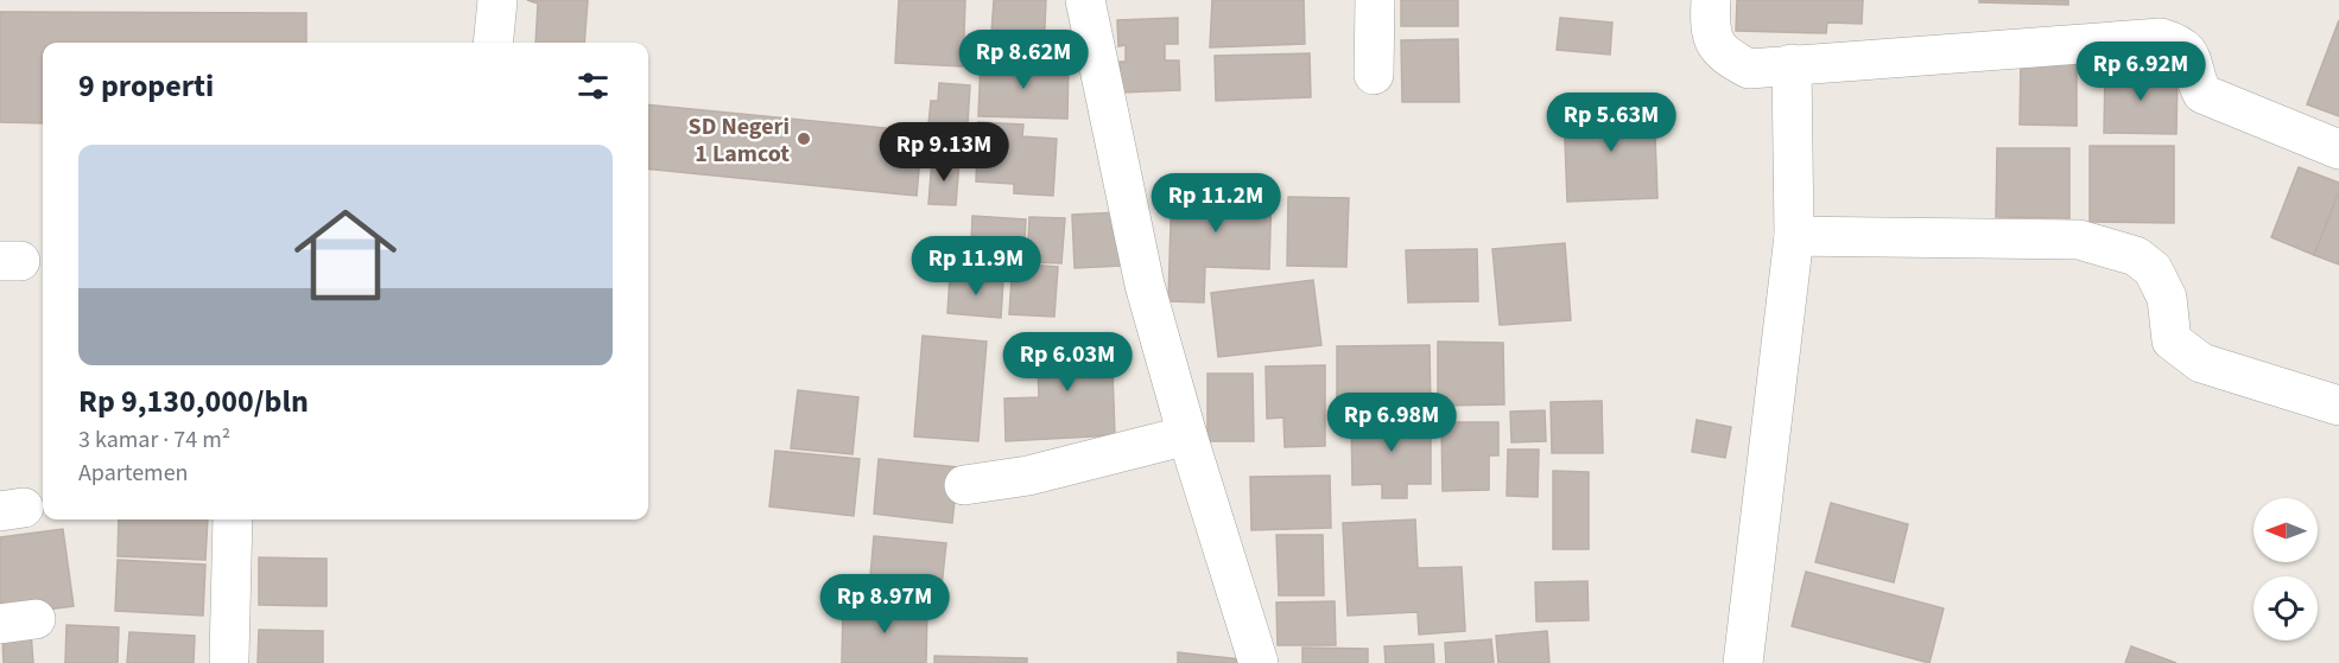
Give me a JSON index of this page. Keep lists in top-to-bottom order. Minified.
{"places":["SD Negeri 1 Lamcot"],"north":"left","page":{"price":["Rp 8.62M","Rp 6.92M","Rp 5.63M","Rp 9.13M","Rp 11.2M","Rp 11.9M","Rp 6.03M","Rp 6.98M","Rp 8.97M"],"heading":"9 properti","list":[{"name":"Rp 9,130,000/bln","note":"3 kamar · 74 m² · Apartemen"}]}}
